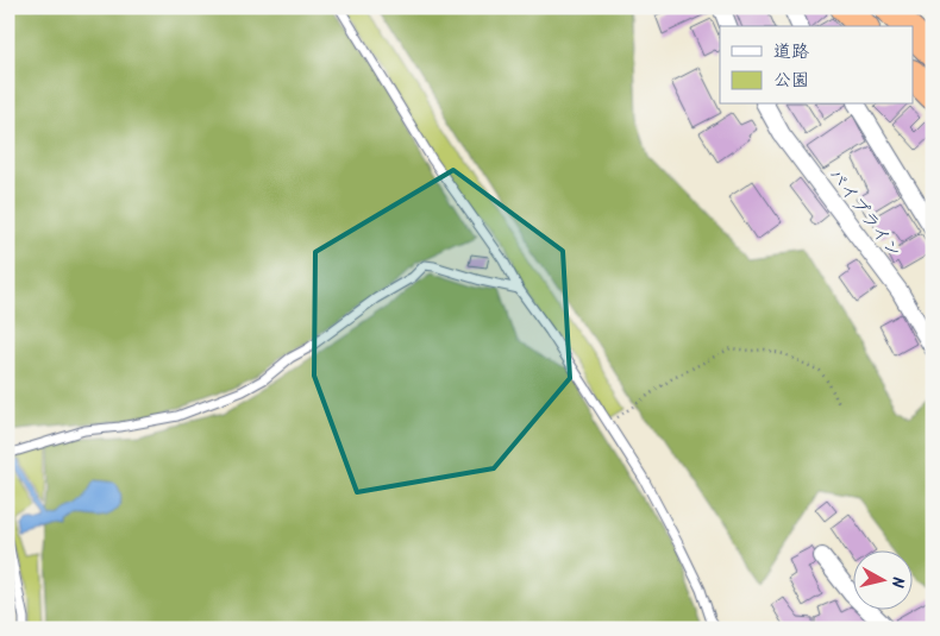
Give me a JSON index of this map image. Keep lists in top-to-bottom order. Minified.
{"streets":{"street":["パイプライン"]},"legend":["道路","公園"],"north":"right"}
